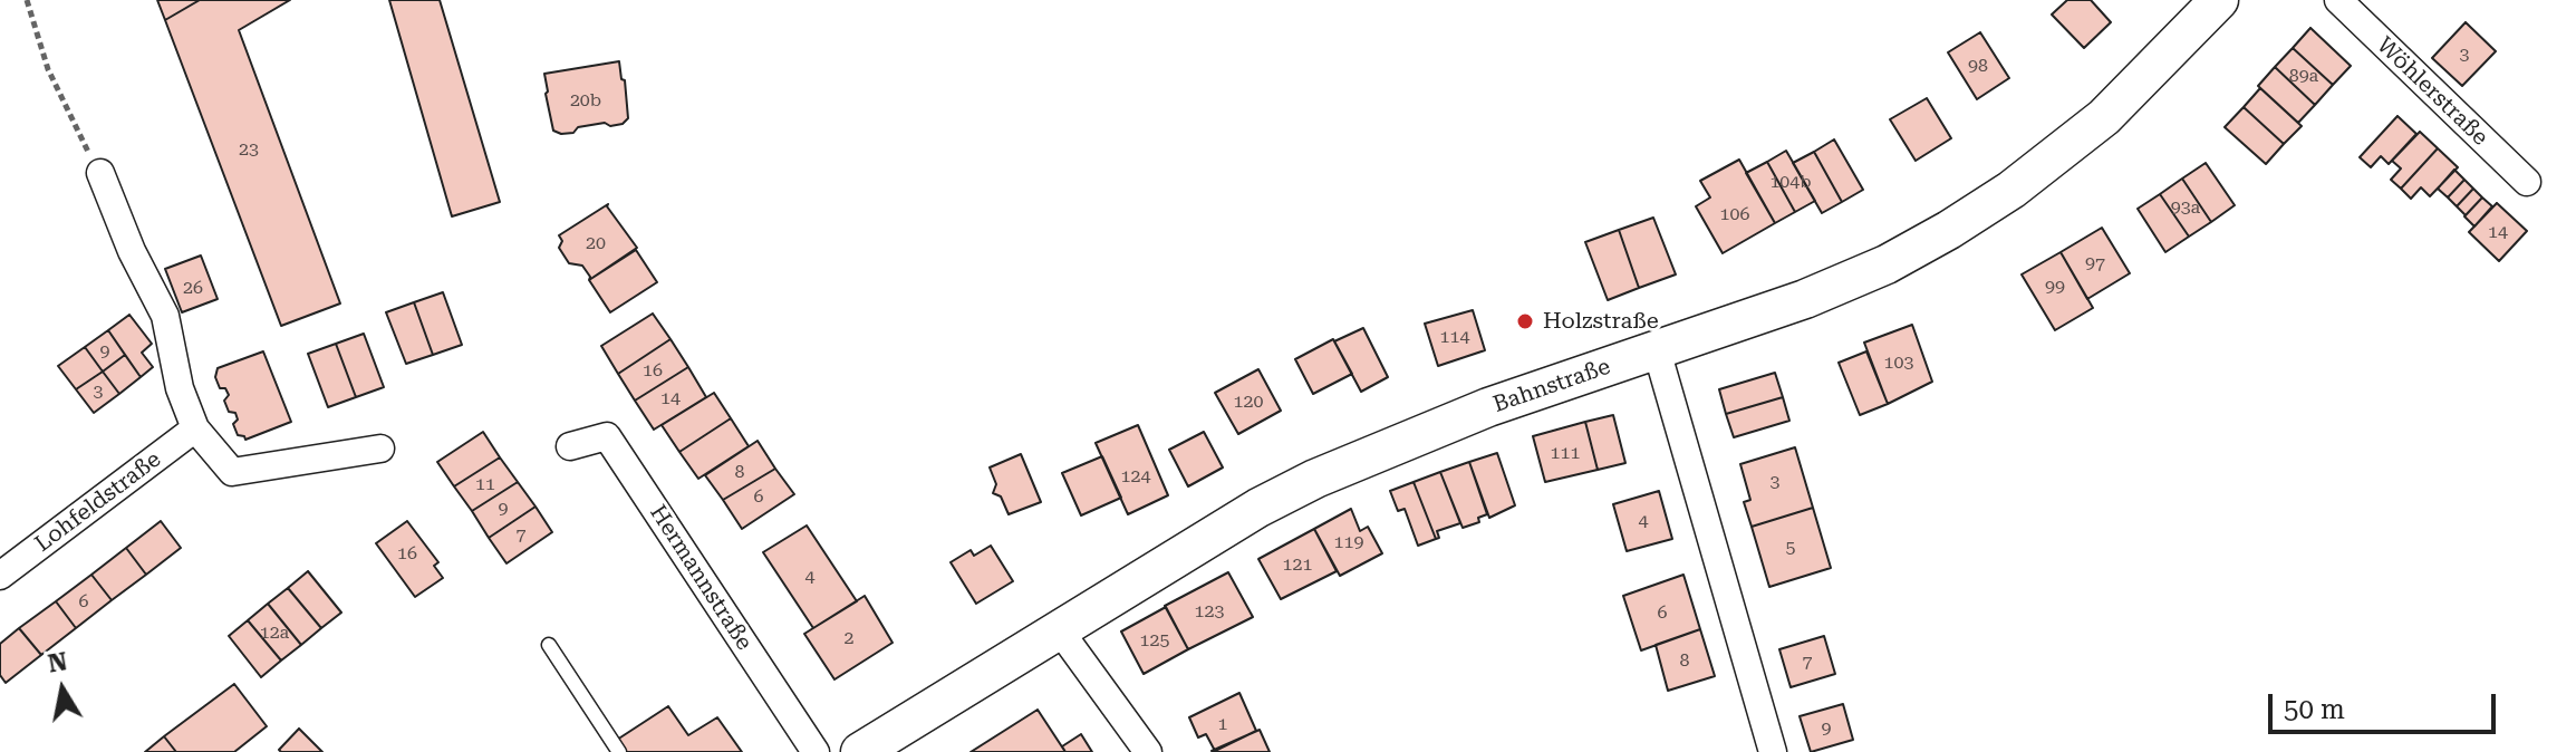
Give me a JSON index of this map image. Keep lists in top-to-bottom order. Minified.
{"streets":{"main road":["Bahnstraße"],"street":["Wöhlerstraße","Lohfeldstraße","Hermannstraße"]},"places":["Holzstraße"],"house_numbers":["3","98","89a","20b","23","104b","93a","106","14","20","97","99","26","114","9","103","16","3","14","120","111","8","124","3","11","6","9","4","7","119","5","16","121","4","6","123","6","12a","2","125","8","7","1","9"],"scale_bar":"50 m","north":"top"}
